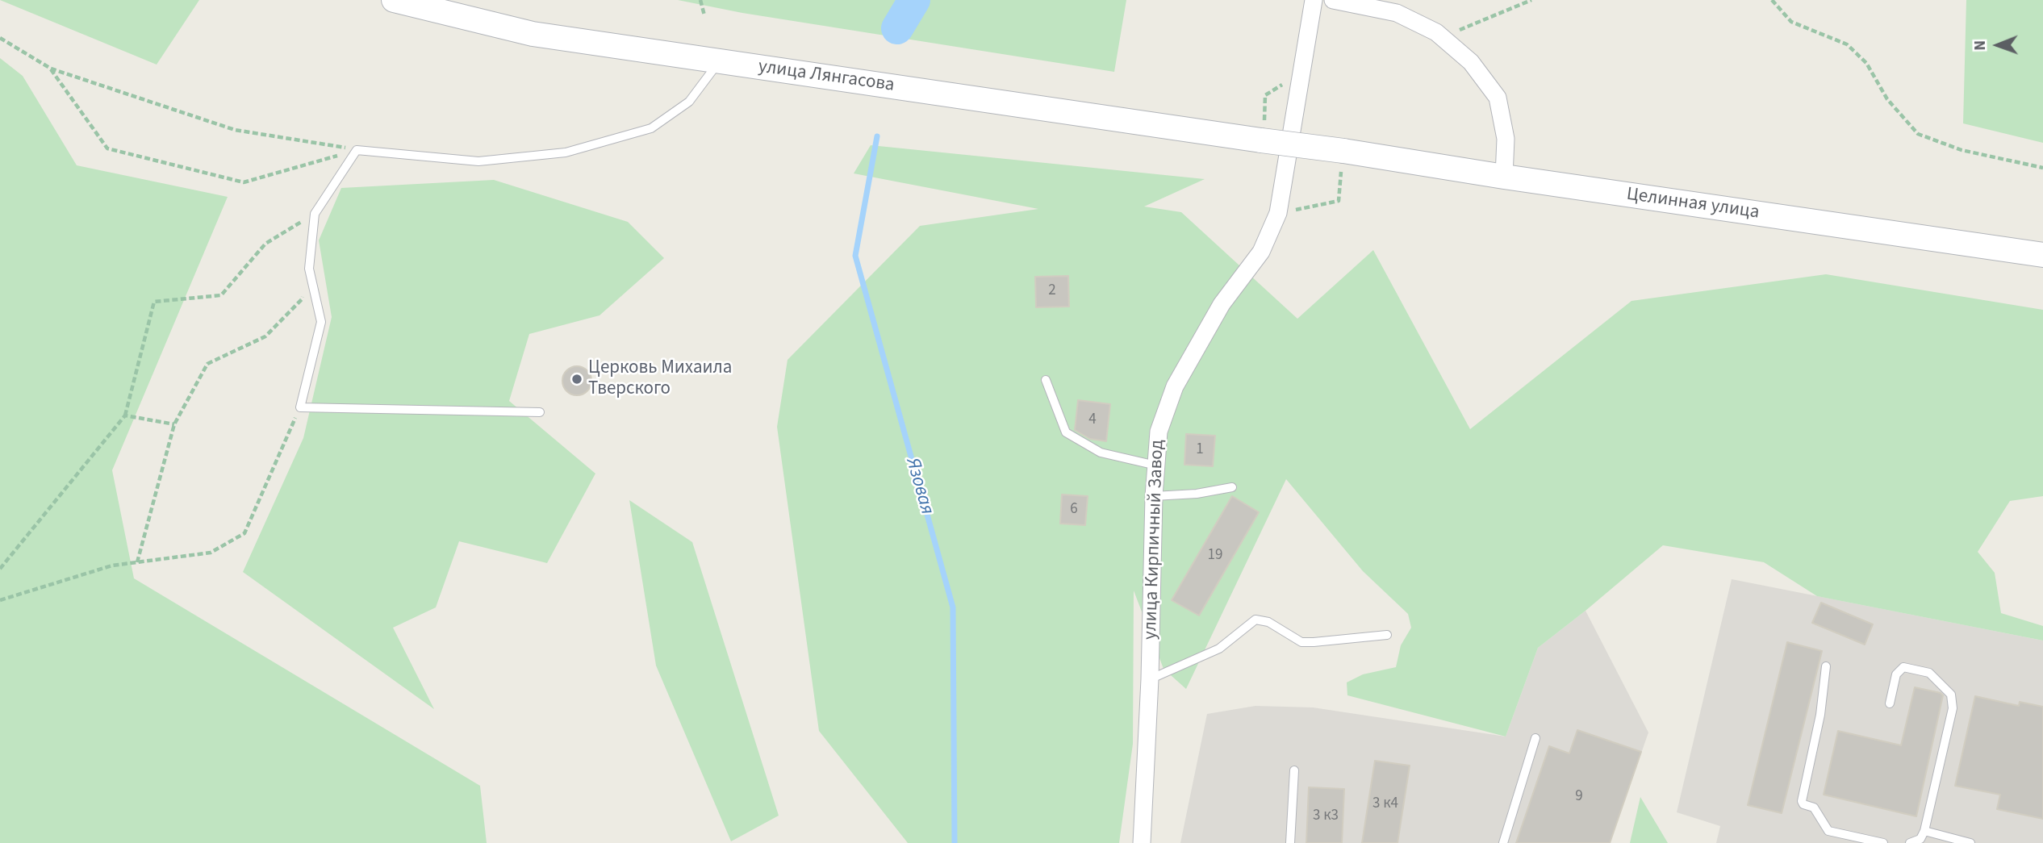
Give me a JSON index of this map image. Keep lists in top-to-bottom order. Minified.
{"streets":{"main road":["улица Лянгасова","Целинная улица"],"street":["улица Кирпичный Завод"]},"crossings":[["улица Лянгасова","Целинная улица"]],"water":["Язовая"],"places":["Церковь Михаила Тверского"],"house_numbers":["2","4","1","6","19","9","3 к4","3 к3"],"north":"left"}
